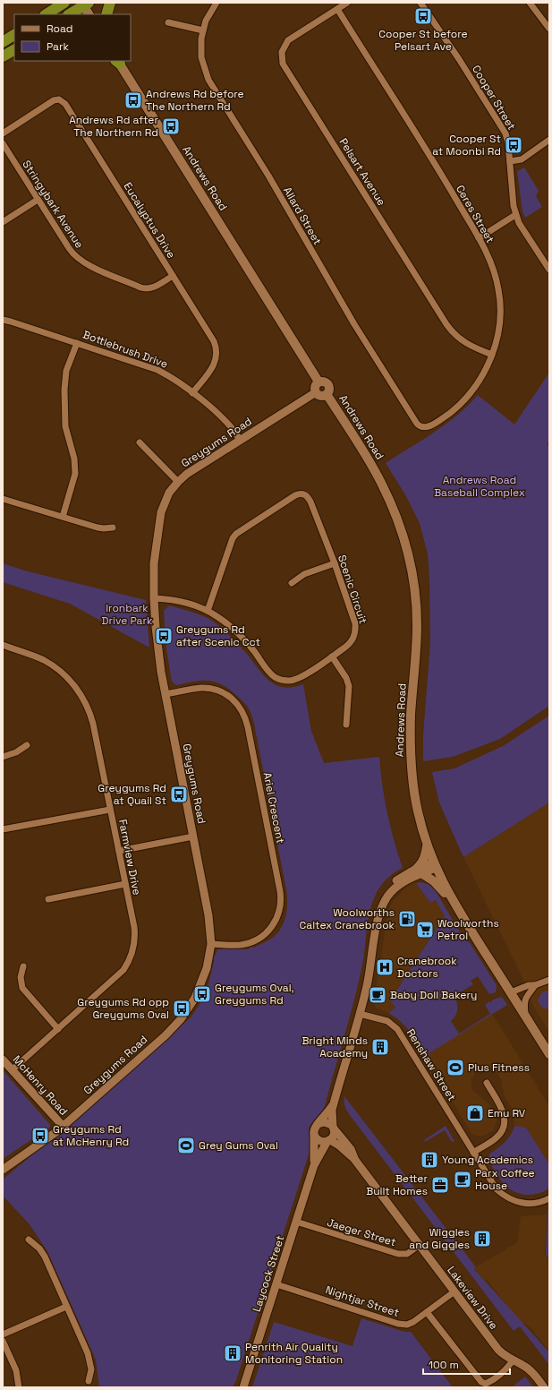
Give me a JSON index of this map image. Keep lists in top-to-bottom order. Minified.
{"streets":{"main road":["Andrews Road"],"street":["Cooper Street","Pelsart Avenue","Stringybark Avenue","Ceres Street","Allard Street","Eucalyptus Drive","Bottlebrush Drive","Greygums Road","Scenic Circuit","Ariel Crescent","Farmview Drive","Renshaw Street","McHenry Road","Jaeger Street","Laycock Street","Lakeview Drive","Nightjar Street"]},"crossings":[["Pelsart Avenue","Ceres Street"],["Andrews Road","Greygums Road"],["Stringybark Avenue","Eucalyptus Drive"],["Ceres Street","Allard Street"],["Eucalyptus Drive","Bottlebrush Drive"],["Bottlebrush Drive","Greygums Road"],["Greygums Road","Scenic Circuit"],["Greygums Road","Ariel Crescent"],["Greygums Road","McHenry Road"],["Farmview Drive","McHenry Road"],["Jaeger Street","Laycock Street"],["Jaeger Street","Lakeview Drive"],["Laycock Street","Lakeview Drive"],["Laycock Street","Nightjar Street"],["Lakeview Drive","Nightjar Street"]],"parks":["Andrews Road Baseball Complex","Ironbark Drive Park"],"places":{"bus stop":["Cooper St before Pelsart Ave","Andrews Rd before The Northern Rd","Andrews Rd after The Northern Rd","Cooper St at Moonbi Rd","Greygums Rd after Scenic Cct","Greygums Rd at Quail St","Greygums Oval, Greygums Rd","Greygums Rd opp Greygums Oval","Greygums Rd at McHenry Rd"],"fuel station":["Woolworths Caltex Cranebrook"],"supermarket":["Woolworths Petrol"],"hospital":["Cranebrook Doctors"],"cafe":["Baby Doll Bakery","Parx Coffee House"],"building":["Bright Minds Academy","Young Academics","Wiggles and Giggles","Penrith Air Quality Monitoring Station"],"sports":["Plus Fitness","Grey Gums Oval"],"shop":["Emu RV"],"office":["Better Built Homes"]},"legend":["Road","Park"],"scale_bar":"100 m"}
